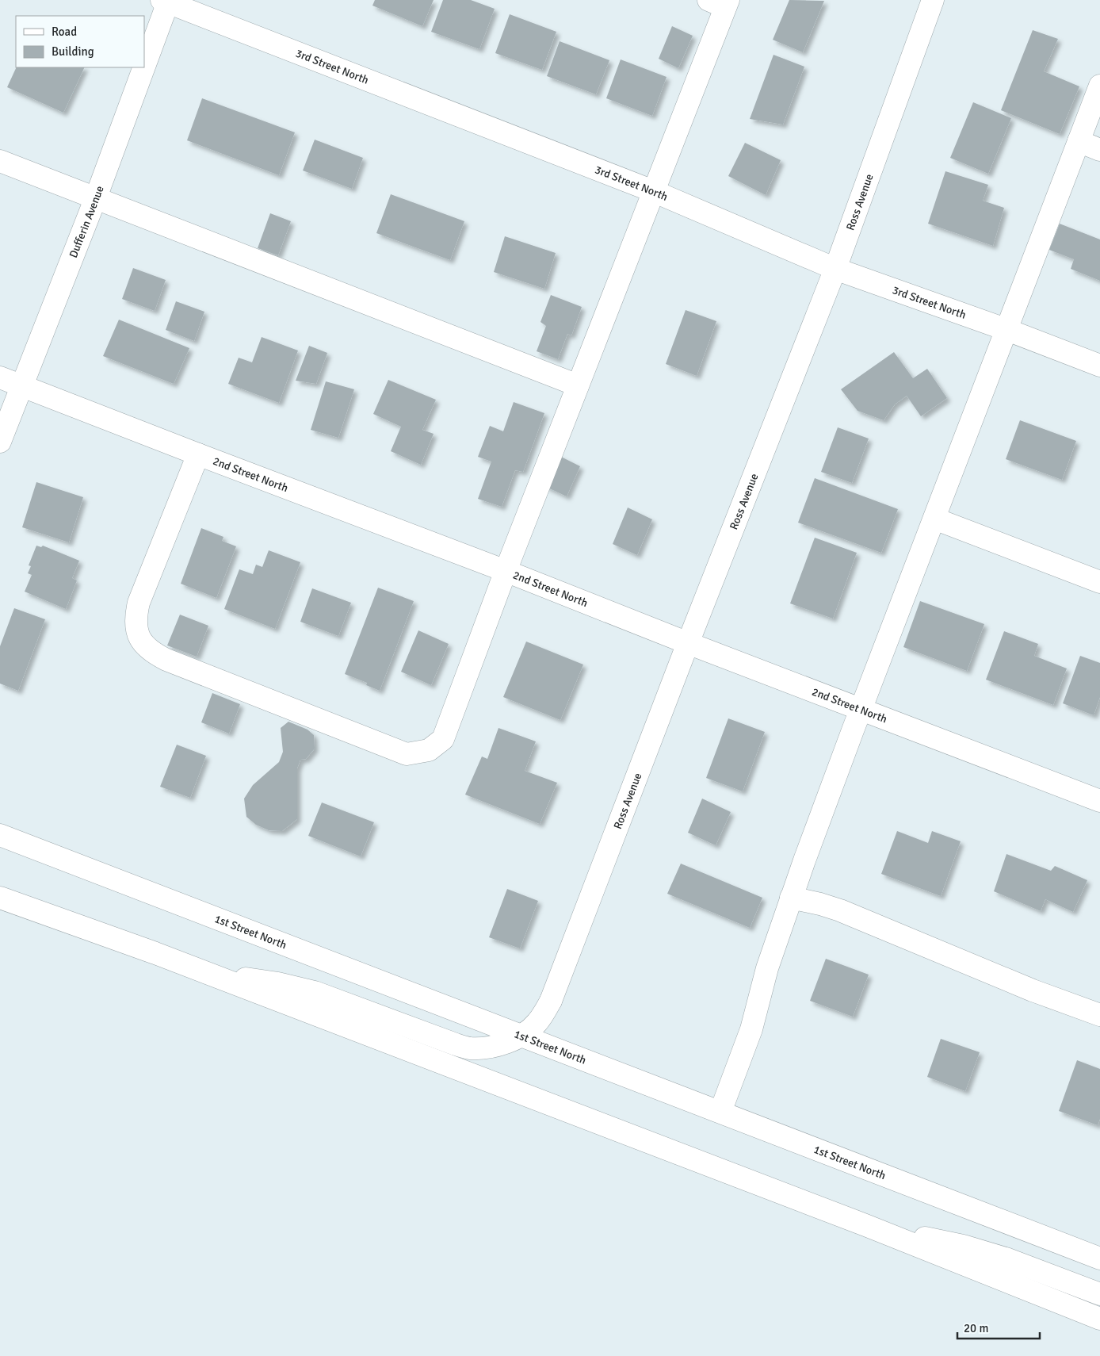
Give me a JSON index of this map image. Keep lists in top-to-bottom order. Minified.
{"streets":{"street":["3rd Street North","Ross Avenue","Dufferin Avenue","2nd Street North","1st Street North"]},"crossings":[["3rd Street North","Ross Avenue"],["3rd Street North","Dufferin Avenue"],["Ross Avenue","2nd Street North"],["Dufferin Avenue","2nd Street North"]],"legend":["Road","Building"],"scale_bar":"20 m"}
